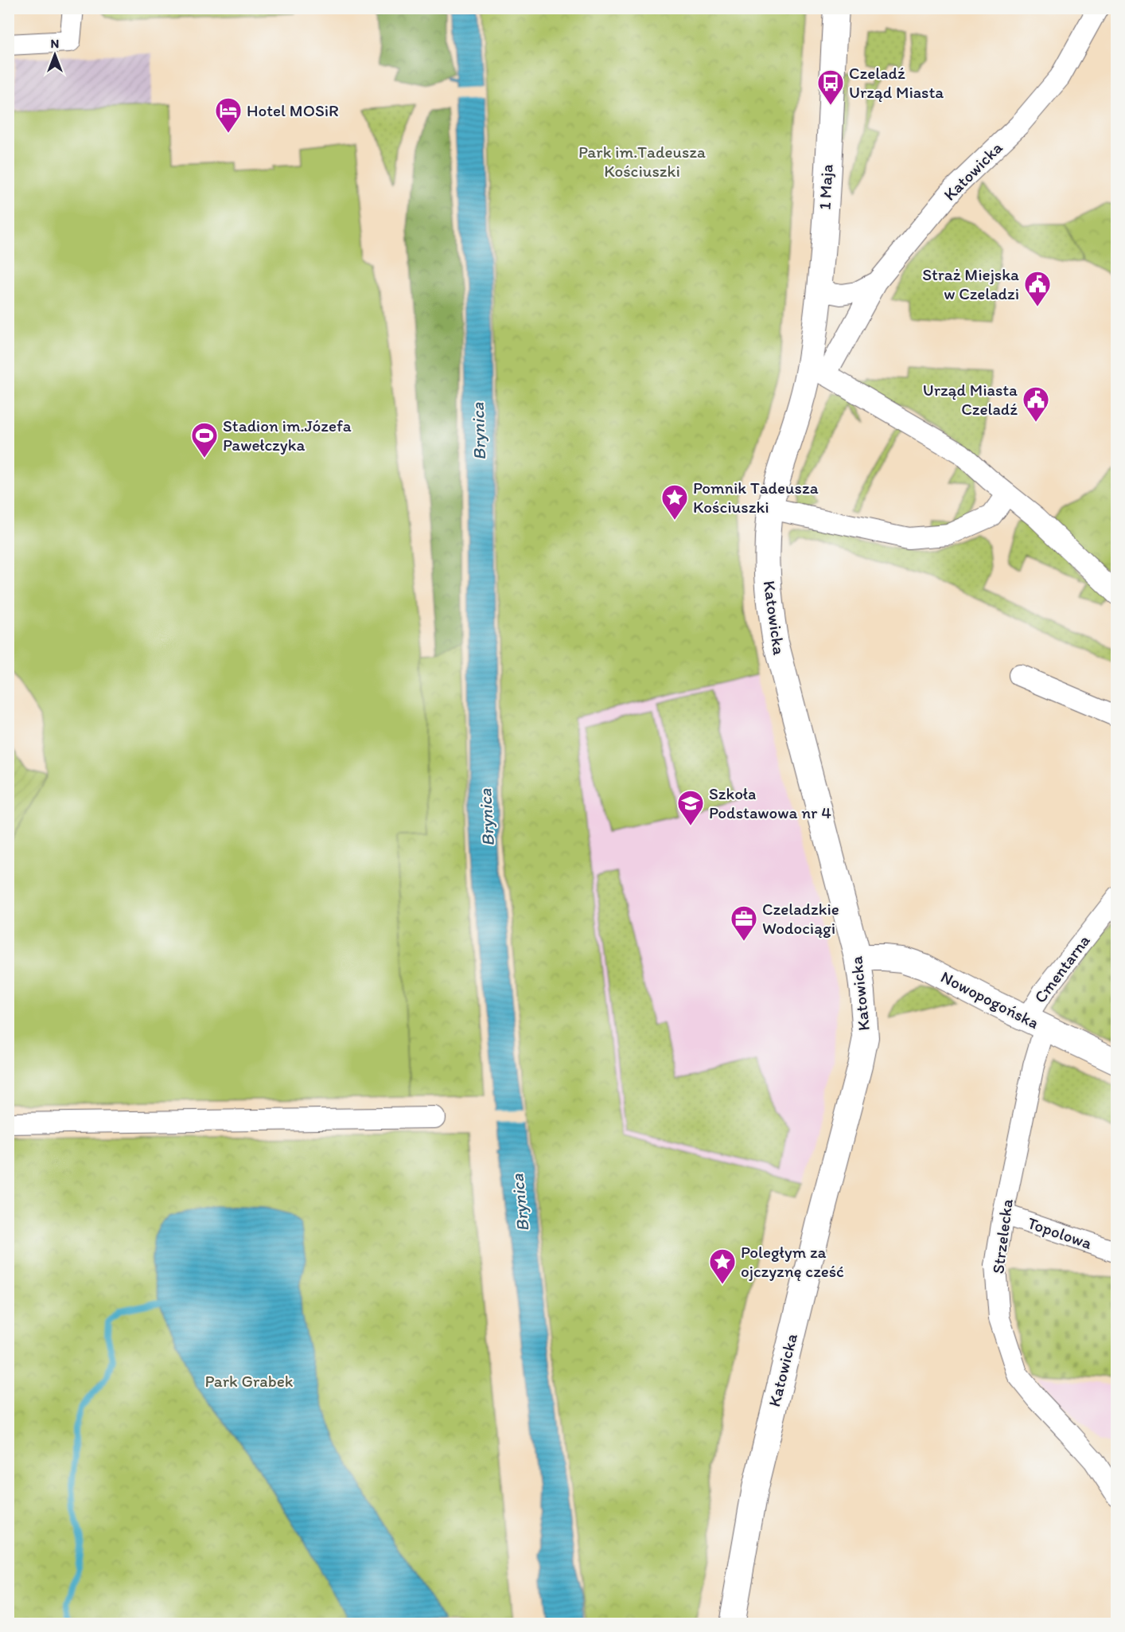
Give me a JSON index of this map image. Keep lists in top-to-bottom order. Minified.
{"streets":{"street":["Katowicka","1 Maja","Cmentarna","Nowopogońska","Topolowa","Strzelecka"]},"crossings":[["Katowicka","1 Maja"],["Katowicka","Nowopogońska"],["Cmentarna","Nowopogońska"],["Cmentarna","Strzelecka"],["Nowopogońska","Strzelecka"],["Topolowa","Strzelecka"]],"water":["Brynica"],"parks":["Park im.Tadeusza Kościuszki","Park Grabek"],"places":{"bus stop":["Czeladź Urząd Miasta"],"hotel":["Hotel MOSiR"],"public building":["Straż Miejska w Czeladzi","Urząd Miasta Czeladź"],"sports":["Stadion im.Józefa Pawełczyka"],"place":["Pomnik Tadeusza Kościuszki","Poległym za ojczyznę cześć"],"school or university":["Szkoła Podstawowa nr 4"],"office":["Czeladzkie Wodociągi"]},"north":"top"}
